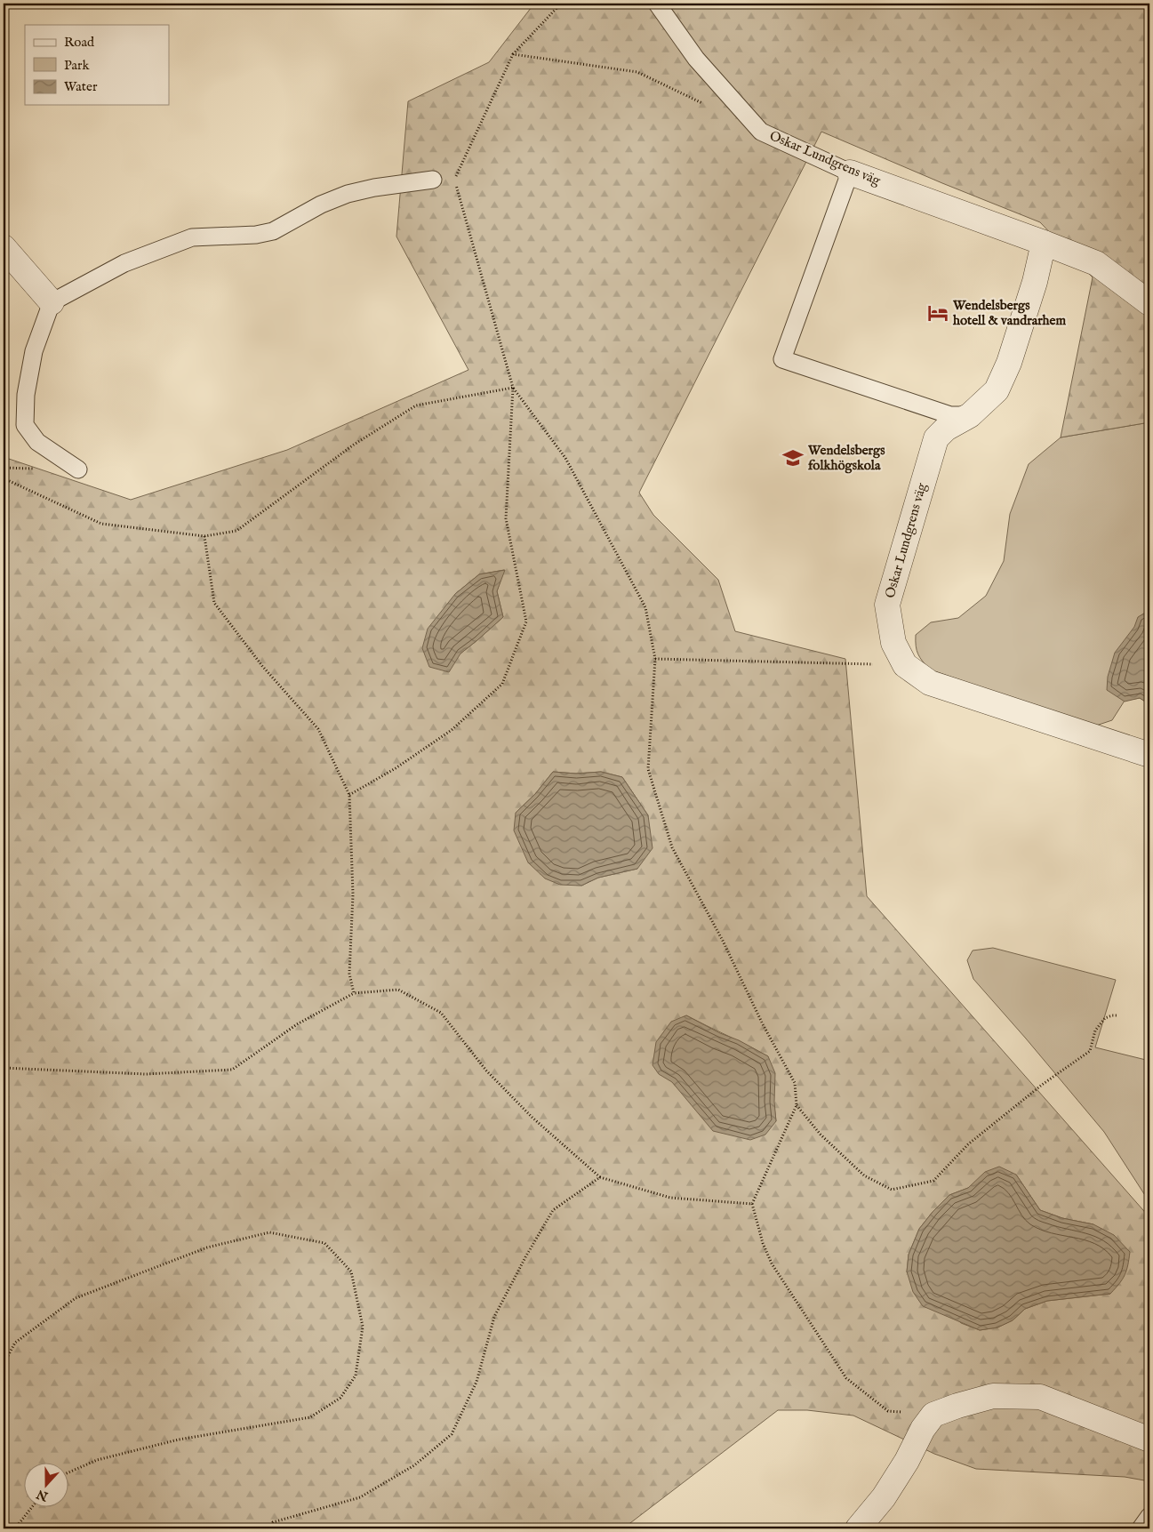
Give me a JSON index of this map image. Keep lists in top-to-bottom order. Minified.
{"streets":{"street":["Oskar Lundgrens väg"]},"places":{"hotel":["Wendelsbergs hotell & vandrarhem"],"school or university":["Wendelsbergs folkhögskola"]},"legend":["Road","Park","Water"],"north":"bottom"}
